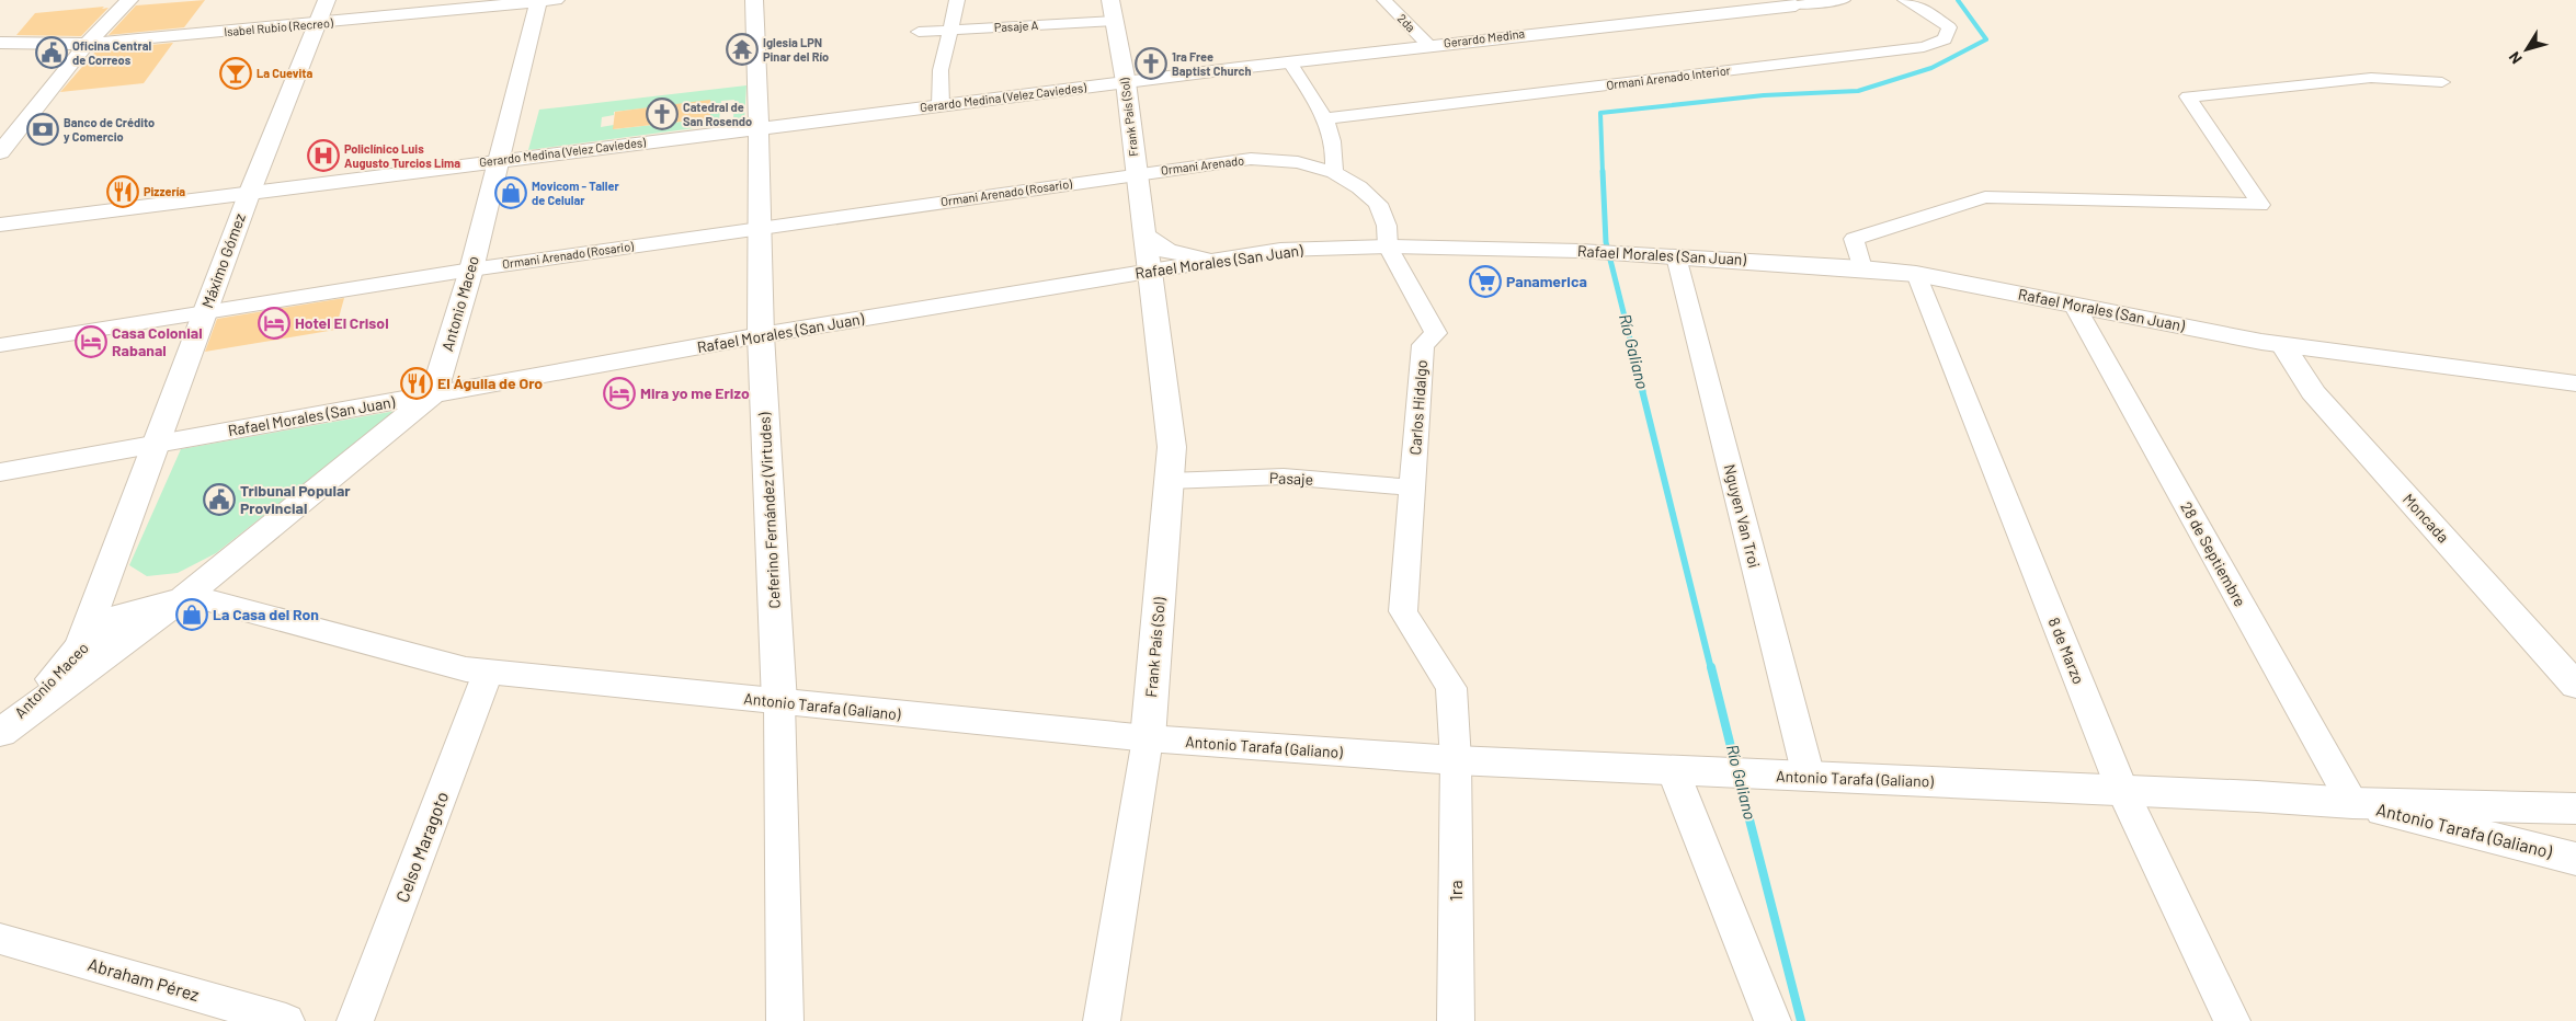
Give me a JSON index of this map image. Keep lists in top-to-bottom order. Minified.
{"streets":{"main road":["Isabel Rubio (Recreo)","Gerardo Medina","Gerardo Medina (Velez Caviedes)","Frank País (Sol)","Rafael Morales (San Juan)","Máximo Gómez","Antonio Maceo","Ceferino Fernández (Virtudes)","Moncada","Antonio Tarafa (Galiano)"],"street":["2da","Pasaje A","Ormani Arenado Interior","Ormani Arenado","Ormani Arenado (Rosario)","Carlos Hidalgo","Pasaje","Nguyen Van Troi","28 de Septiembre","8 de Marzo","Celso Maragoto","1ra","Abraham Pérez"]},"crossings":[["2da","Gerardo Medina"],["Pasaje A","Frank País (Sol)"],["Isabel Rubio (Recreo)","Máximo Gómez"],["Isabel Rubio (Recreo)","Antonio Maceo"],["Gerardo Medina","Gerardo Medina (Velez Caviedes)"],["Gerardo Medina","Frank País (Sol)"],["Gerardo Medina (Velez Caviedes)","Frank País (Sol)"],["Gerardo Medina (Velez Caviedes)","Máximo Gómez"],["Gerardo Medina (Velez Caviedes)","Antonio Maceo"],["Gerardo Medina (Velez Caviedes)","Ceferino Fernández (Virtudes)"],["Frank País (Sol)","Ormani Arenado"],["Frank País (Sol)","Ormani Arenado (Rosario)"],["Frank País (Sol)","Rafael Morales (San Juan)"],["Frank País (Sol)","Pasaje"],["Frank País (Sol)","Antonio Tarafa (Galiano)"],["Ormani Arenado","Ormani Arenado (Rosario)"],["Ormani Arenado","Carlos Hidalgo"],["Ormani Arenado (Rosario)","Máximo Gómez"],["Ormani Arenado (Rosario)","Antonio Maceo"],["Ormani Arenado (Rosario)","Ceferino Fernández (Virtudes)"],["Rafael Morales (San Juan)","Máximo Gómez"],["Rafael Morales (San Juan)","Antonio Maceo"],["Rafael Morales (San Juan)","Carlos Hidalgo"],["Rafael Morales (San Juan)","Ceferino Fernández (Virtudes)"],["Rafael Morales (San Juan)","Nguyen Van Troi"],["Rafael Morales (San Juan)","Moncada"],["Rafael Morales (San Juan)","28 de Septiembre"],["Rafael Morales (San Juan)","8 de Marzo"],["Máximo Gómez","Antonio Maceo"],["Antonio Maceo","Antonio Tarafa (Galiano)"],["Carlos Hidalgo","Pasaje"],["Carlos Hidalgo","Antonio Tarafa (Galiano)"],["Carlos Hidalgo","1ra"],["Ceferino Fernández (Virtudes)","Antonio Tarafa (Galiano)"],["Nguyen Van Troi","Antonio Tarafa (Galiano)"],["28 de Septiembre","Antonio Tarafa (Galiano)"],["8 de Marzo","Antonio Tarafa (Galiano)"],["Antonio Tarafa (Galiano)","Celso Maragoto"],["Antonio Tarafa (Galiano)","1ra"]],"water":["Río Galiano"],"places":{"temple":["Iglesia LPN Pinar del Río"],"public building":["Oficina Central de Correos","Tribunal Popular Provincial"],"church":["1ra Free Baptist Church","Catedral de San Rosendo"],"bar":["La Cuevita"],"bank":["Banco de Crédito y Comercio"],"hospital":["Policlínico Luis Augusto Turcios Lima"],"restaurant":["Pizzería","El Águila de Oro"],"shop":["Movicom - Taller de Celular","La Casa del Ron"],"supermarket":["Panamerica"],"hotel":["Hotel El Crisol","Casa Colonial Rabanal","Mira yo me Erizo"]},"north":"bottom left"}
